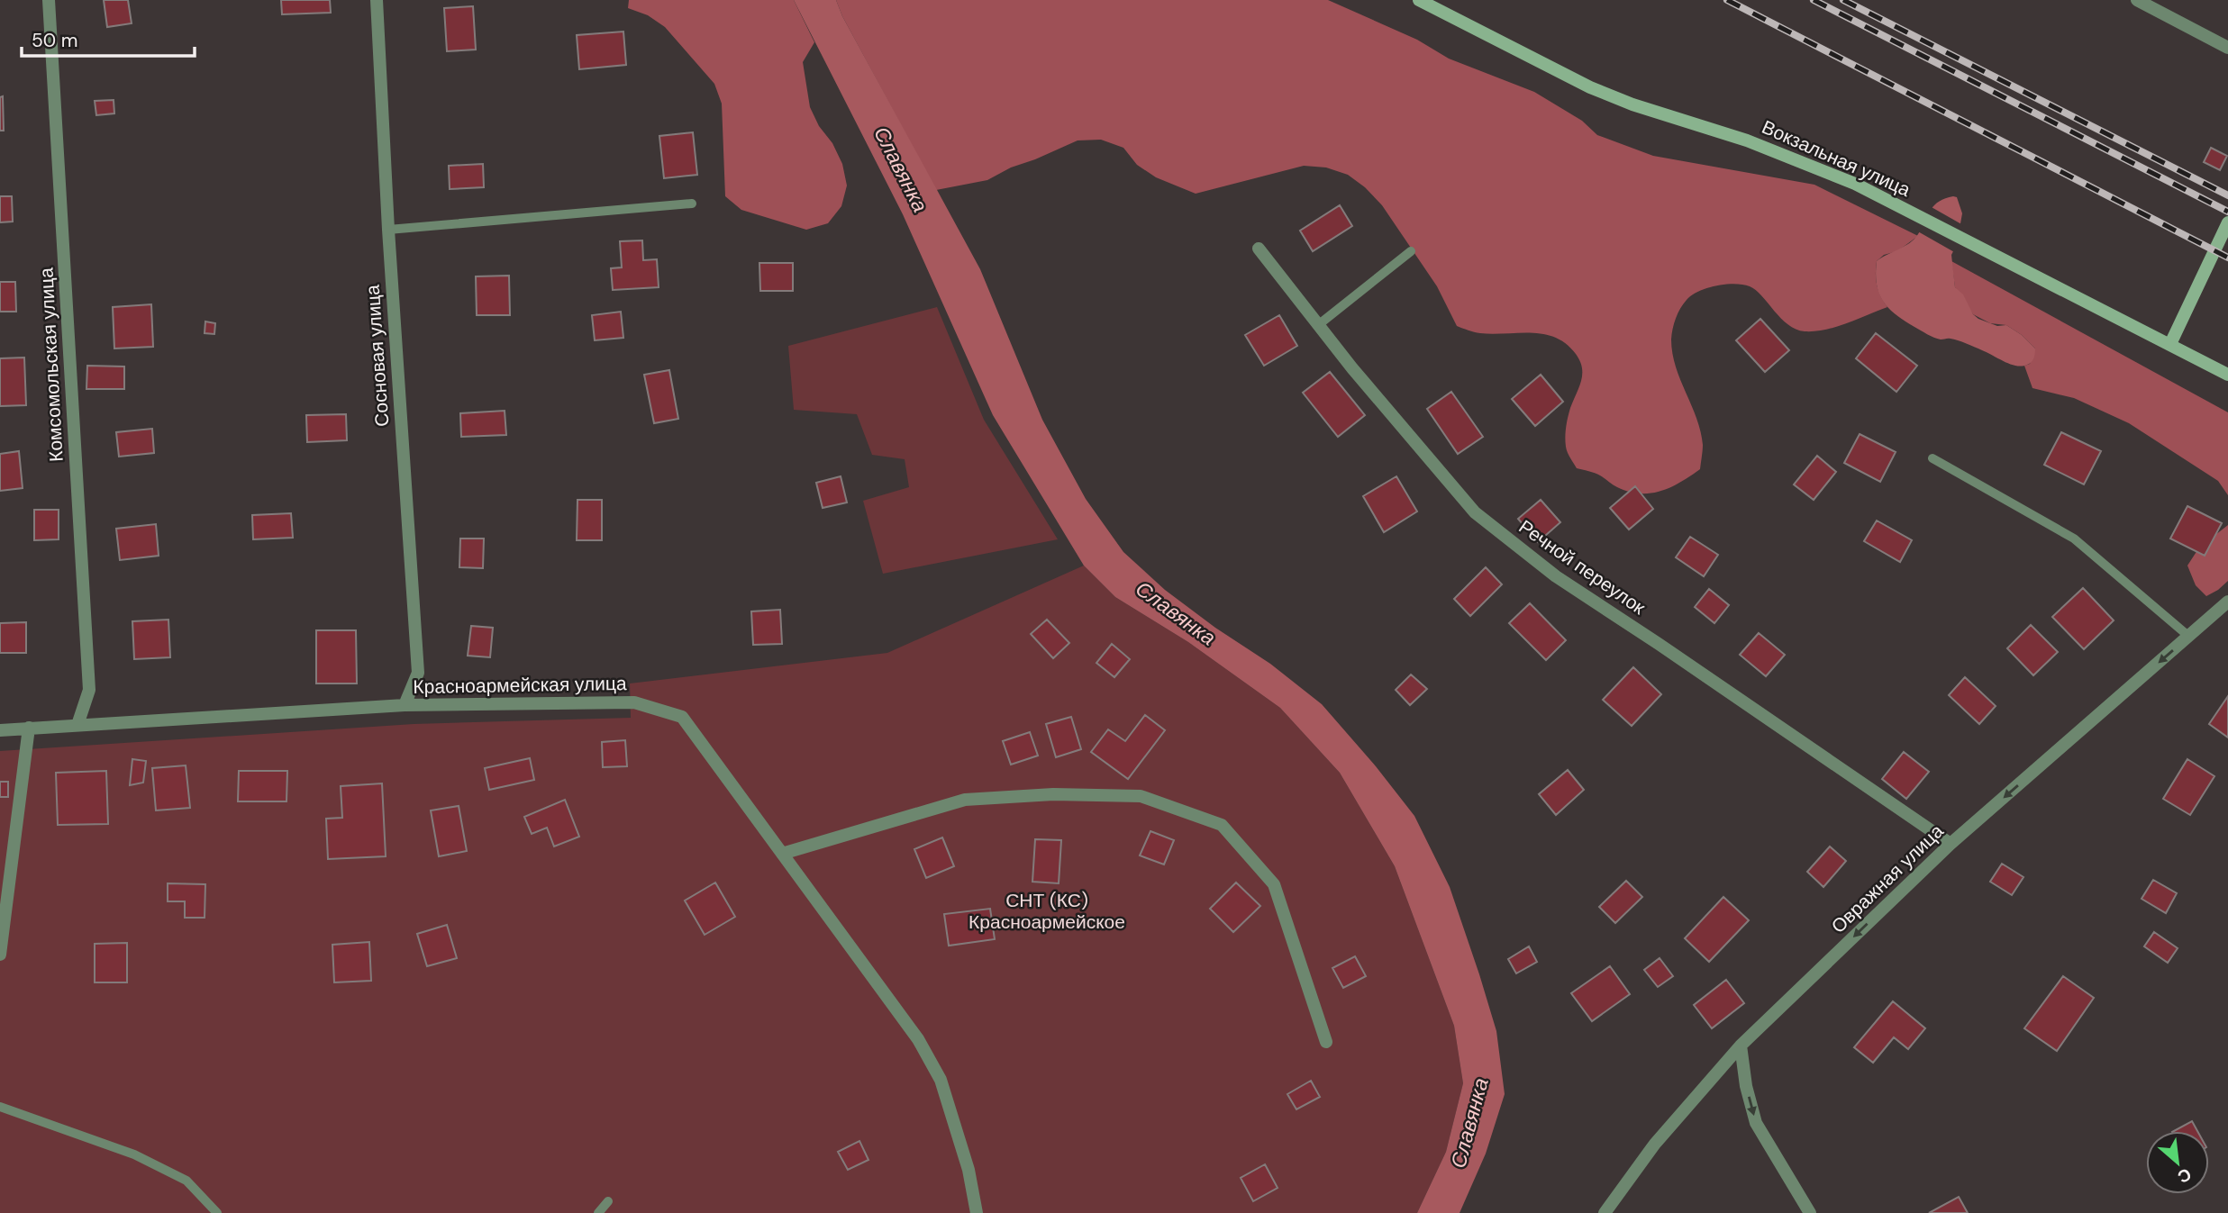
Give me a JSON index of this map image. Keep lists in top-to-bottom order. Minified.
{"streets":{"street":["Вокзальная улица","Сосновая улица","Комсомольская улица","Речной переулок","Красноармейская улица","Овражная улица"]},"crossings":[["Сосновая улица","Красноармейская улица"],["Комсомольская улица","Красноармейская улица"],["Речной переулок","Овражная улица"]],"one_way":["Овражная улица"],"water":["Славянка"],"parks":["СНТ (КС) Красноармейское"],"scale_bar":"50 m","north":"bottom right"}
